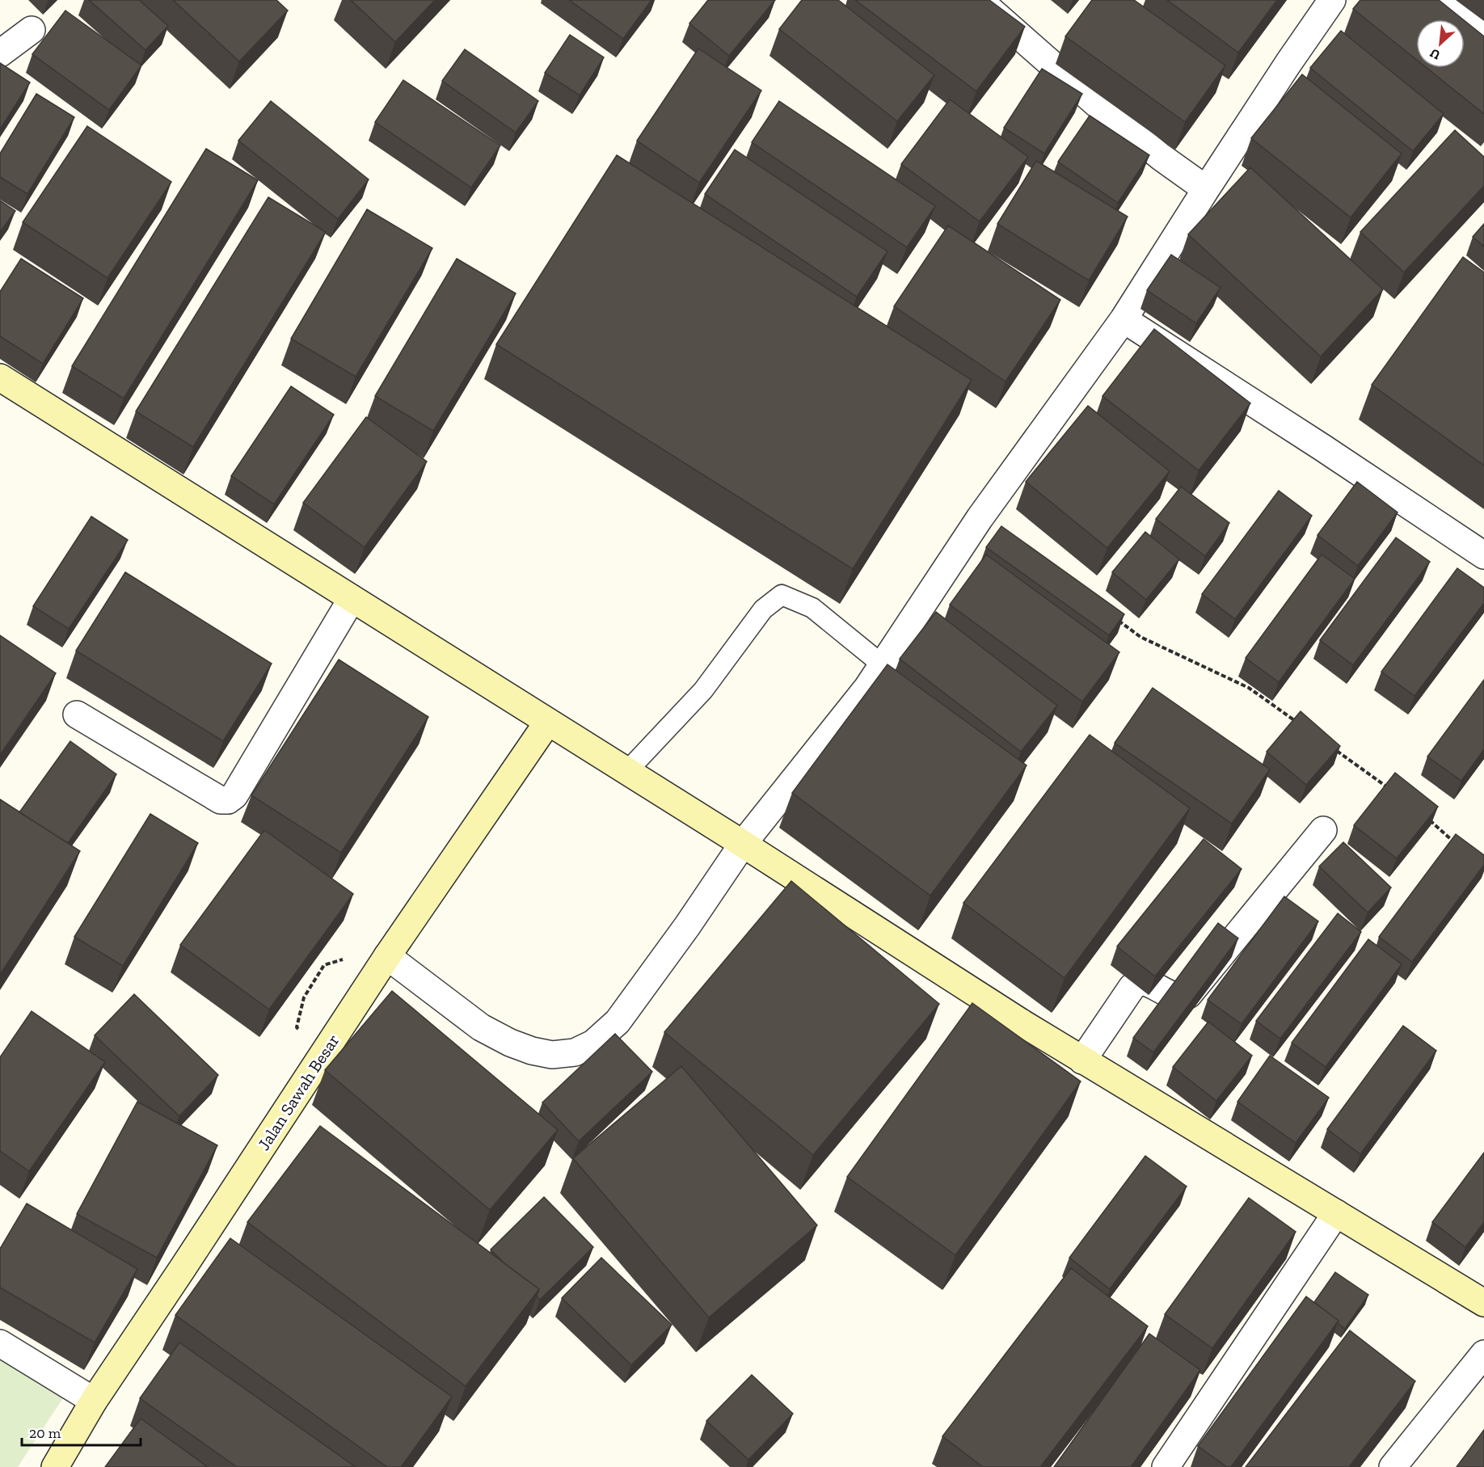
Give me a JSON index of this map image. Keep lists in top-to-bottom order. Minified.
{"streets":{"main road":["Jalan Sawah Besar"]},"scale_bar":"20 m","north":"bottom left"}
